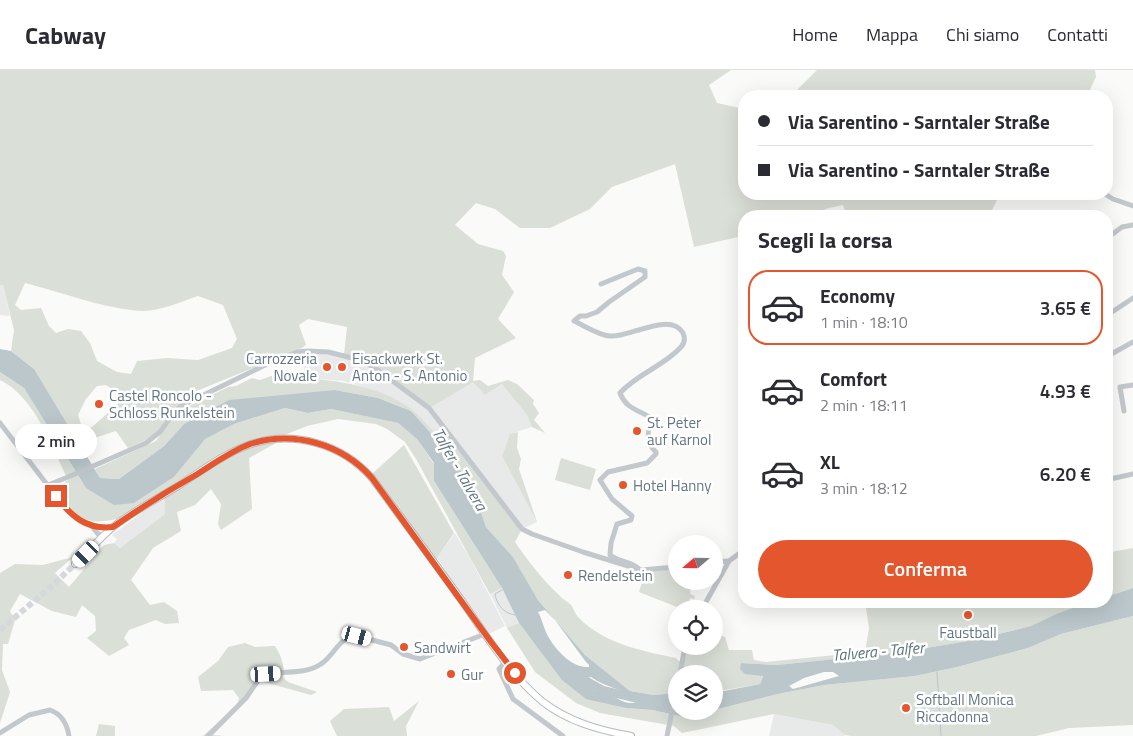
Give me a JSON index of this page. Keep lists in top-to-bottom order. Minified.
{"water":["Talfer - Talvera","Talvera - Talfer"],"places":["Carrozzeria Novale","Eisackwerk St. Anton - S. Antonio","Castel Roncolo - Schloss Runkelstein","St. Peter auf Karnol","Hotel Hanny","Rendelstein","Faustball","Sandwirt","Gur","Softball Monica Riccadonna"],"north":"left","page":{"header":"Cabway","nav":["Home","Mappa","Chi siamo","Contatti"],"banner":["Via Sarentino - Sarntaler Straße","Via Sarentino - Sarntaler Straße"],"heading":"Scegli la corsa","list":[{"name":"Economy","note":"1 min · 18:10","value":"3.65 €"},{"name":"Comfort","note":"2 min · 18:11","value":"4.93 €"},{"name":"XL","note":"3 min · 18:12","value":"6.20 €"}],"bubble":"2 min","buttons":"Conferma"}}
